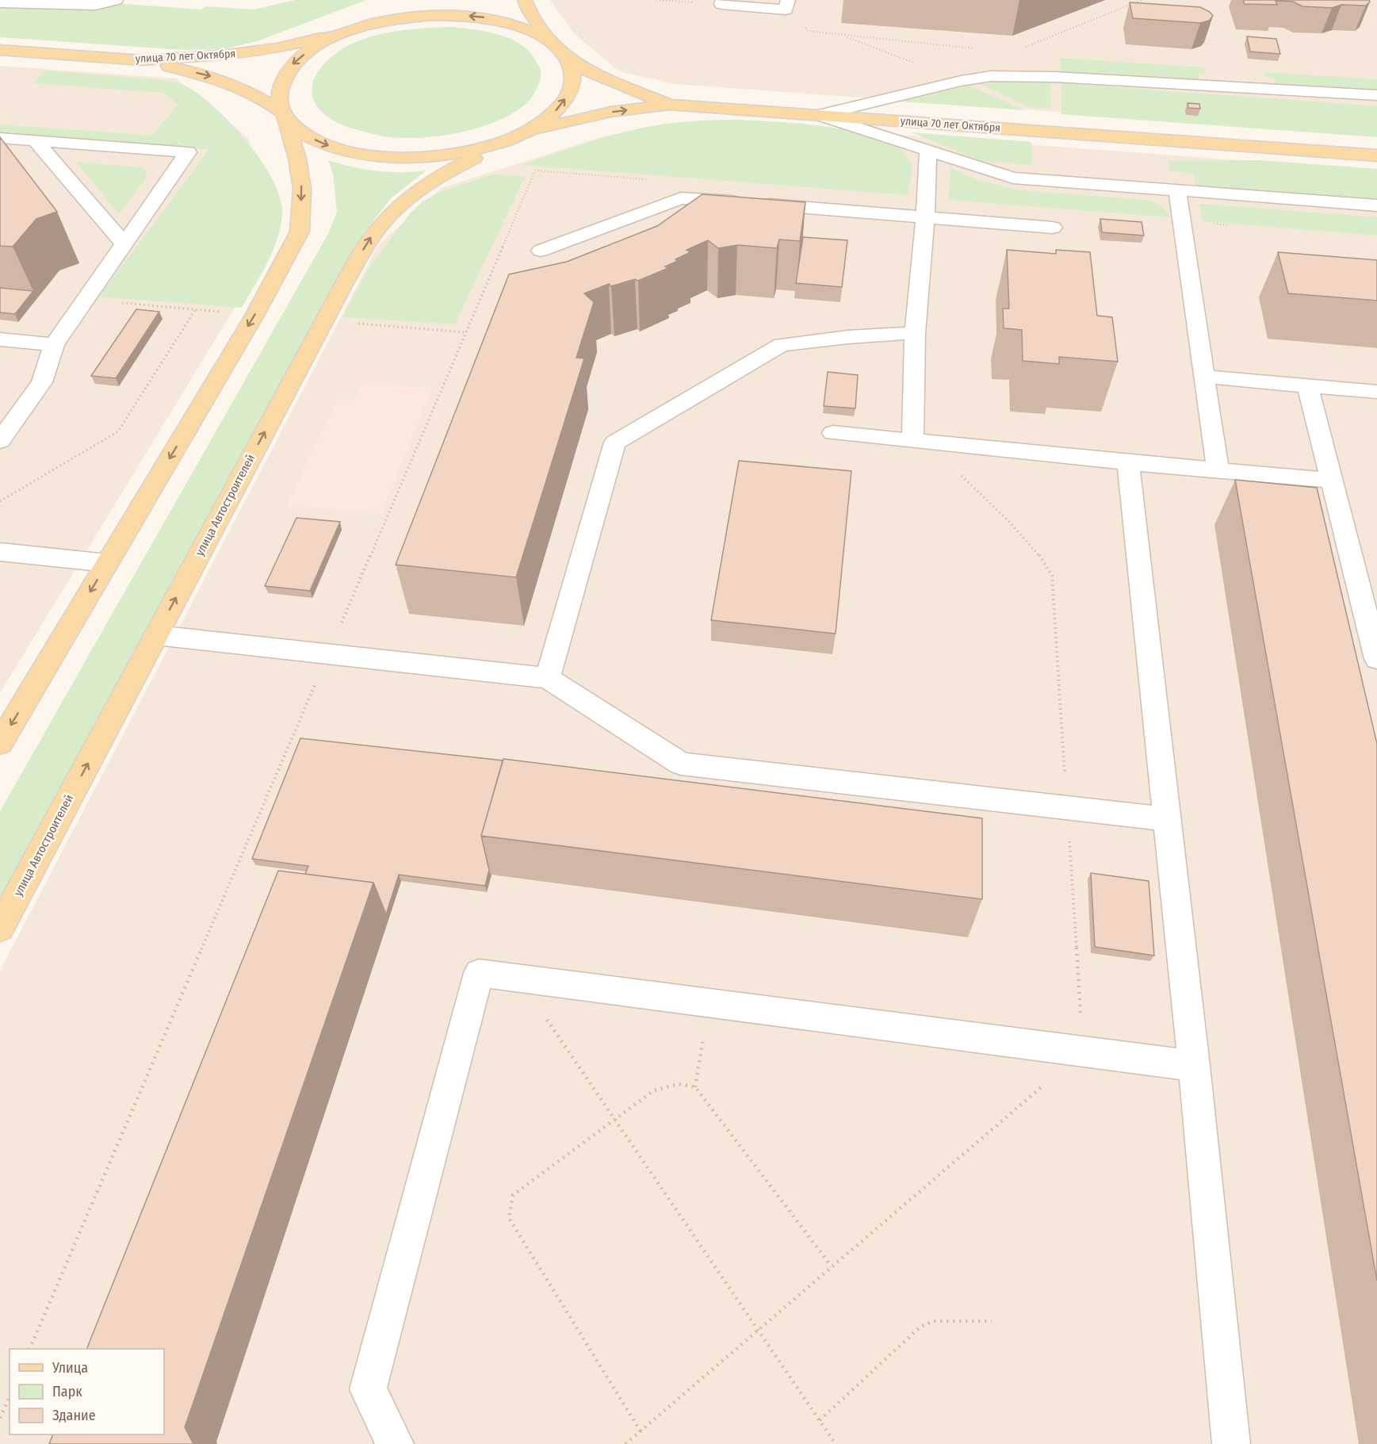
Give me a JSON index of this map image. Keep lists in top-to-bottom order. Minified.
{"streets":{"main road":["улица 70 лет Октября","улица Автостроителей"]},"crossings":[["улица 70 лет Октября","улица Автостроителей"]],"legend":["Улица","Парк","Здание"]}
